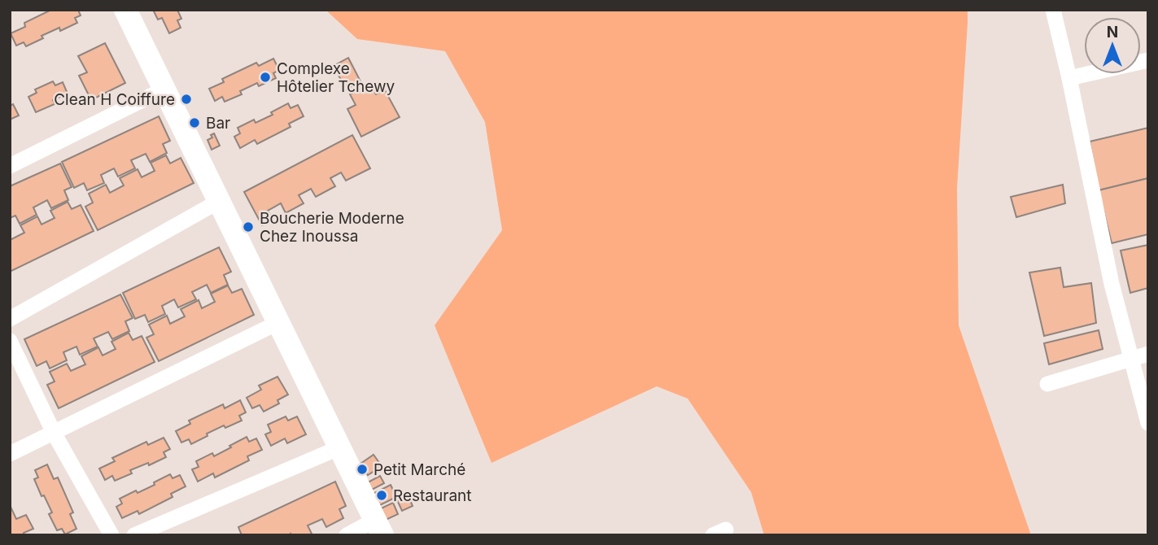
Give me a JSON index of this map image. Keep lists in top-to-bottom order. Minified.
{"places":["Complexe Hôtelier Tchewy","Clean H Coiffure","Bar","Boucherie Moderne Chez Inoussa","Petit Marché","Restaurant"],"north":"top"}
